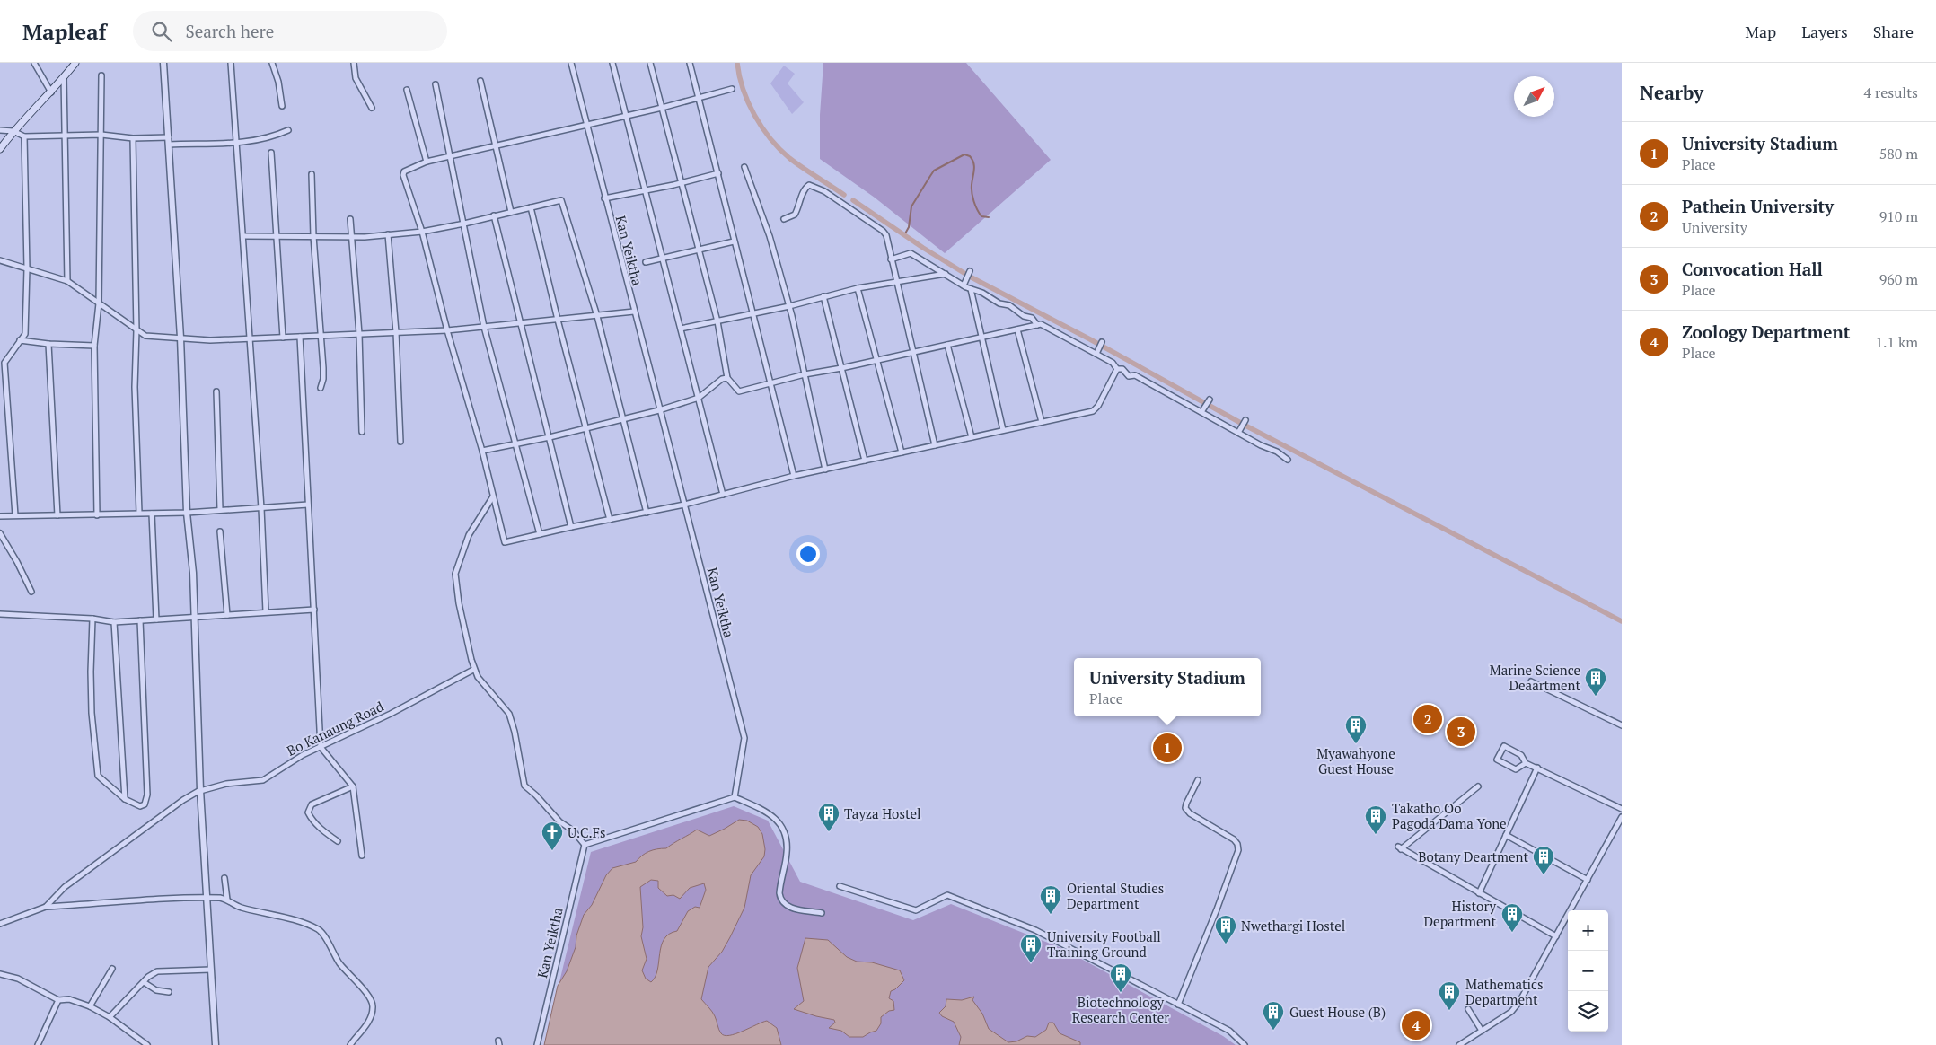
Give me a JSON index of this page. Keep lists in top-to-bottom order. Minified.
{"streets":{"street":["Kan Yeiktha","Bo Kanaung Road"]},"places":{"building":["Marine Science Deaartment","Myawahyone Guest House","Tayza Hostel","Takatho Oo Pagoda Dama Yone","Botany Deartment","Oriental Studies Department","History Department","Nwethargi Hostel","University Football Training Ground","Biotechnology Research Center","Mathematics Department","Guest House (B)"],"church":["U.C.Fs"]},"north":"top right","page":{"header":"Mapleaf","search":"Search here","nav":["Map","Layers","Share"],"heading":["Nearby","4 results"],"list":[{"mark":"1","name":"University Stadium","note":"Place","value":"580 m"},{"mark":"2","name":"Pathein University","note":"University","value":"910 m"},{"mark":"3","name":"Convocation Hall","note":"Place","value":"960 m"},{"mark":"4","name":"Zoology Department","note":"Place","value":"1.1 km"}],"popup":["University Stadium","Place"],"pins":["2","3","1","4"],"map_buttons":["+","−"]}}
